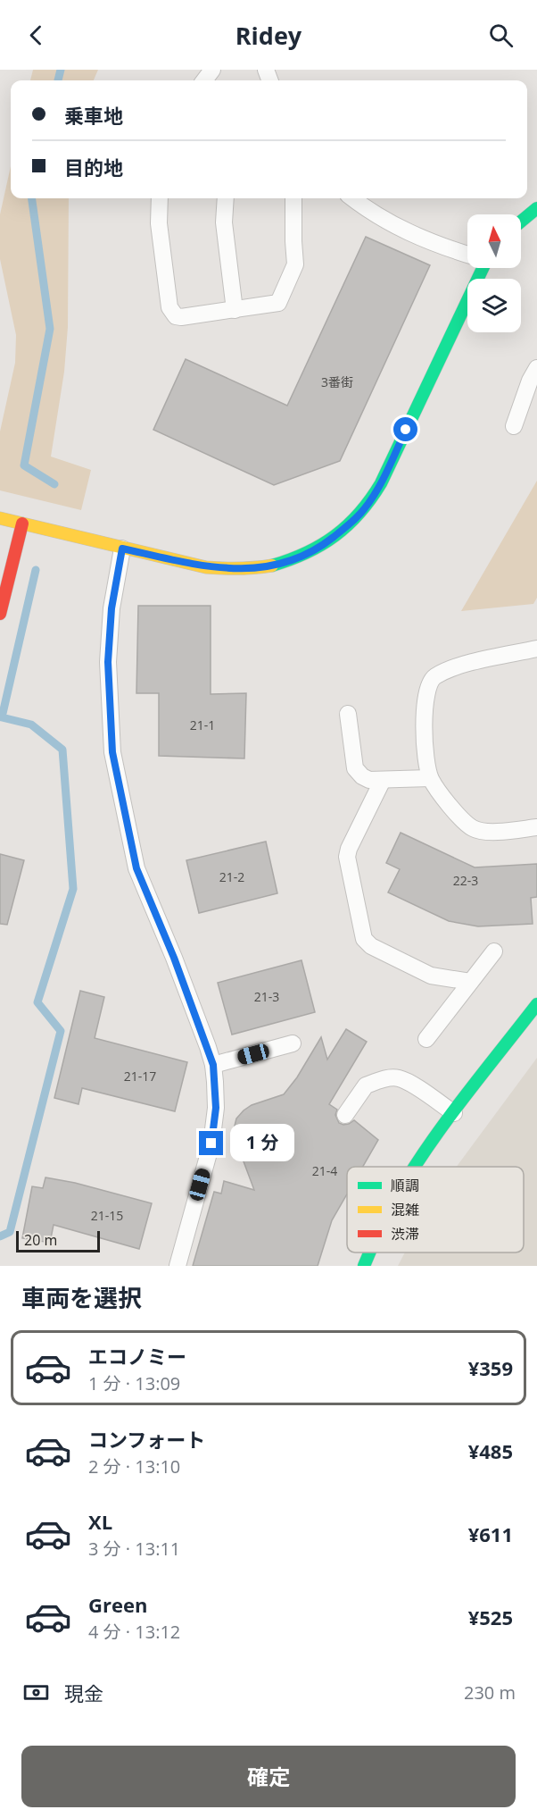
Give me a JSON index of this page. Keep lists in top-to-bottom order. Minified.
{"house_numbers":["3番街","21-1","21-2","22-3","21-3","21-17","21-4","21-15"],"legend":["順調","混雑","渋滞"],"scale_bar":"20 m","north":"top","page":{"header":"Ridey","banner":["乗車地","目的地"],"bubble":"1 分","scale":"20 m","heading":"車両を選択","list":[{"name":"エコノミー","note":"1 分 · 13:09","value":"¥359"},{"name":"コンフォート","note":"2 分 · 13:10","value":"¥485"},{"name":"XL","note":"3 分 · 13:11","value":"¥611"},{"name":"Green","note":"4 分 · 13:12","value":"¥525"}],"pay":["現金","230 m"],"buttons":"確定"}}
